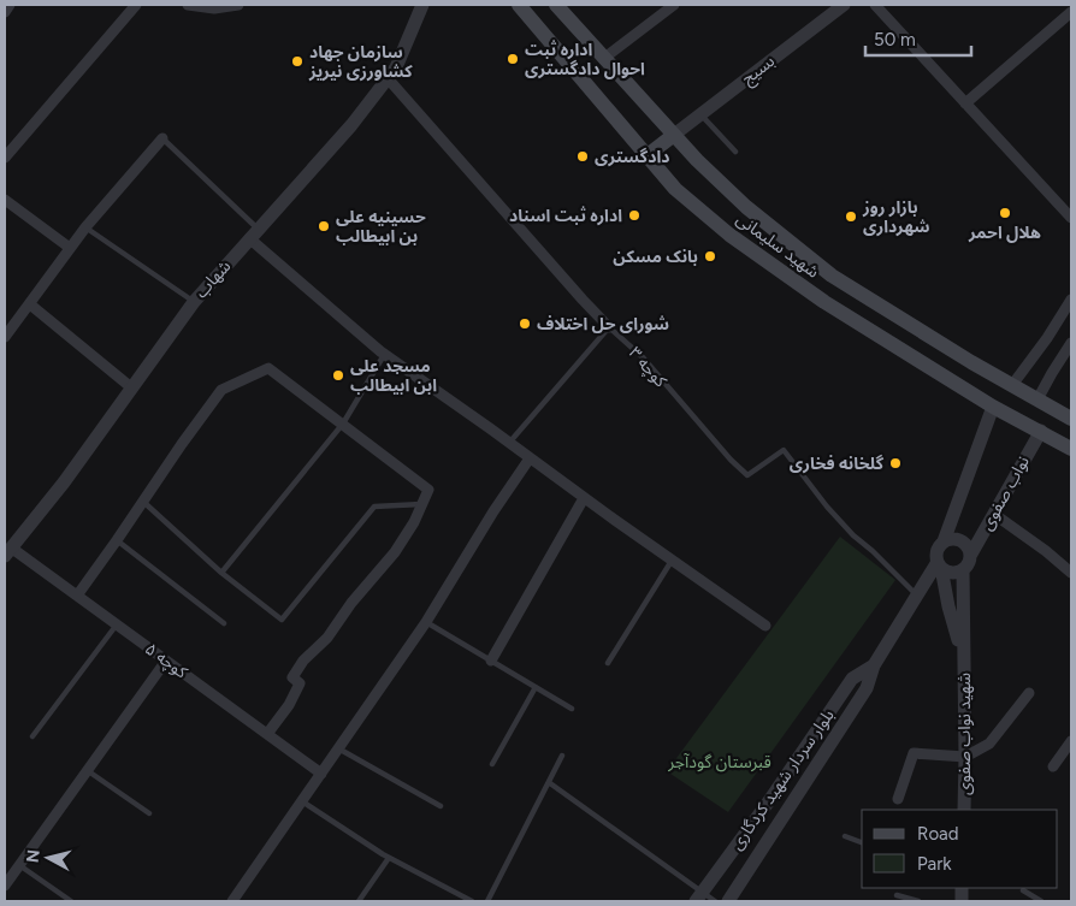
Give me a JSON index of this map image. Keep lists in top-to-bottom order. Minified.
{"streets":{"main road":["شهید سلیمانی"],"street":["بسیج","شهاب","کوچه ۳","نواب صفوی","کوچه ۵","شهید نواب صفوی","بلوار سردار شهید کردگاری"]},"crossings":[["بسیج","شهید سلیمانی"],["شهید سلیمانی","نواب صفوی"],["شهاب","کوچه ۳"],["شهاب","کوچه ۵"],["کوچه ۳","بلوار سردار شهید کردگاری"],["نواب صفوی","شهید نواب صفوی"],["نواب صفوی","بلوار سردار شهید کردگاری"],["شهید نواب صفوی","بلوار سردار شهید کردگاری"]],"parks":["قبرستان گودآجر"],"places":["اداره ثبت احوال دادگستری","سازمان جهاد کشاورزی نیریز","دادگستری","هلال احمر","اداره ثبت اسناد","بازار روز شهرداری","حسینیه علی بن ابیطالب","بانک مسکن","شورای حل اختلاف","مسجد علی ابن ابیطالب","گلخانه فخاری"],"legend":["Road","Park"],"scale_bar":"50 m","north":"left"}
